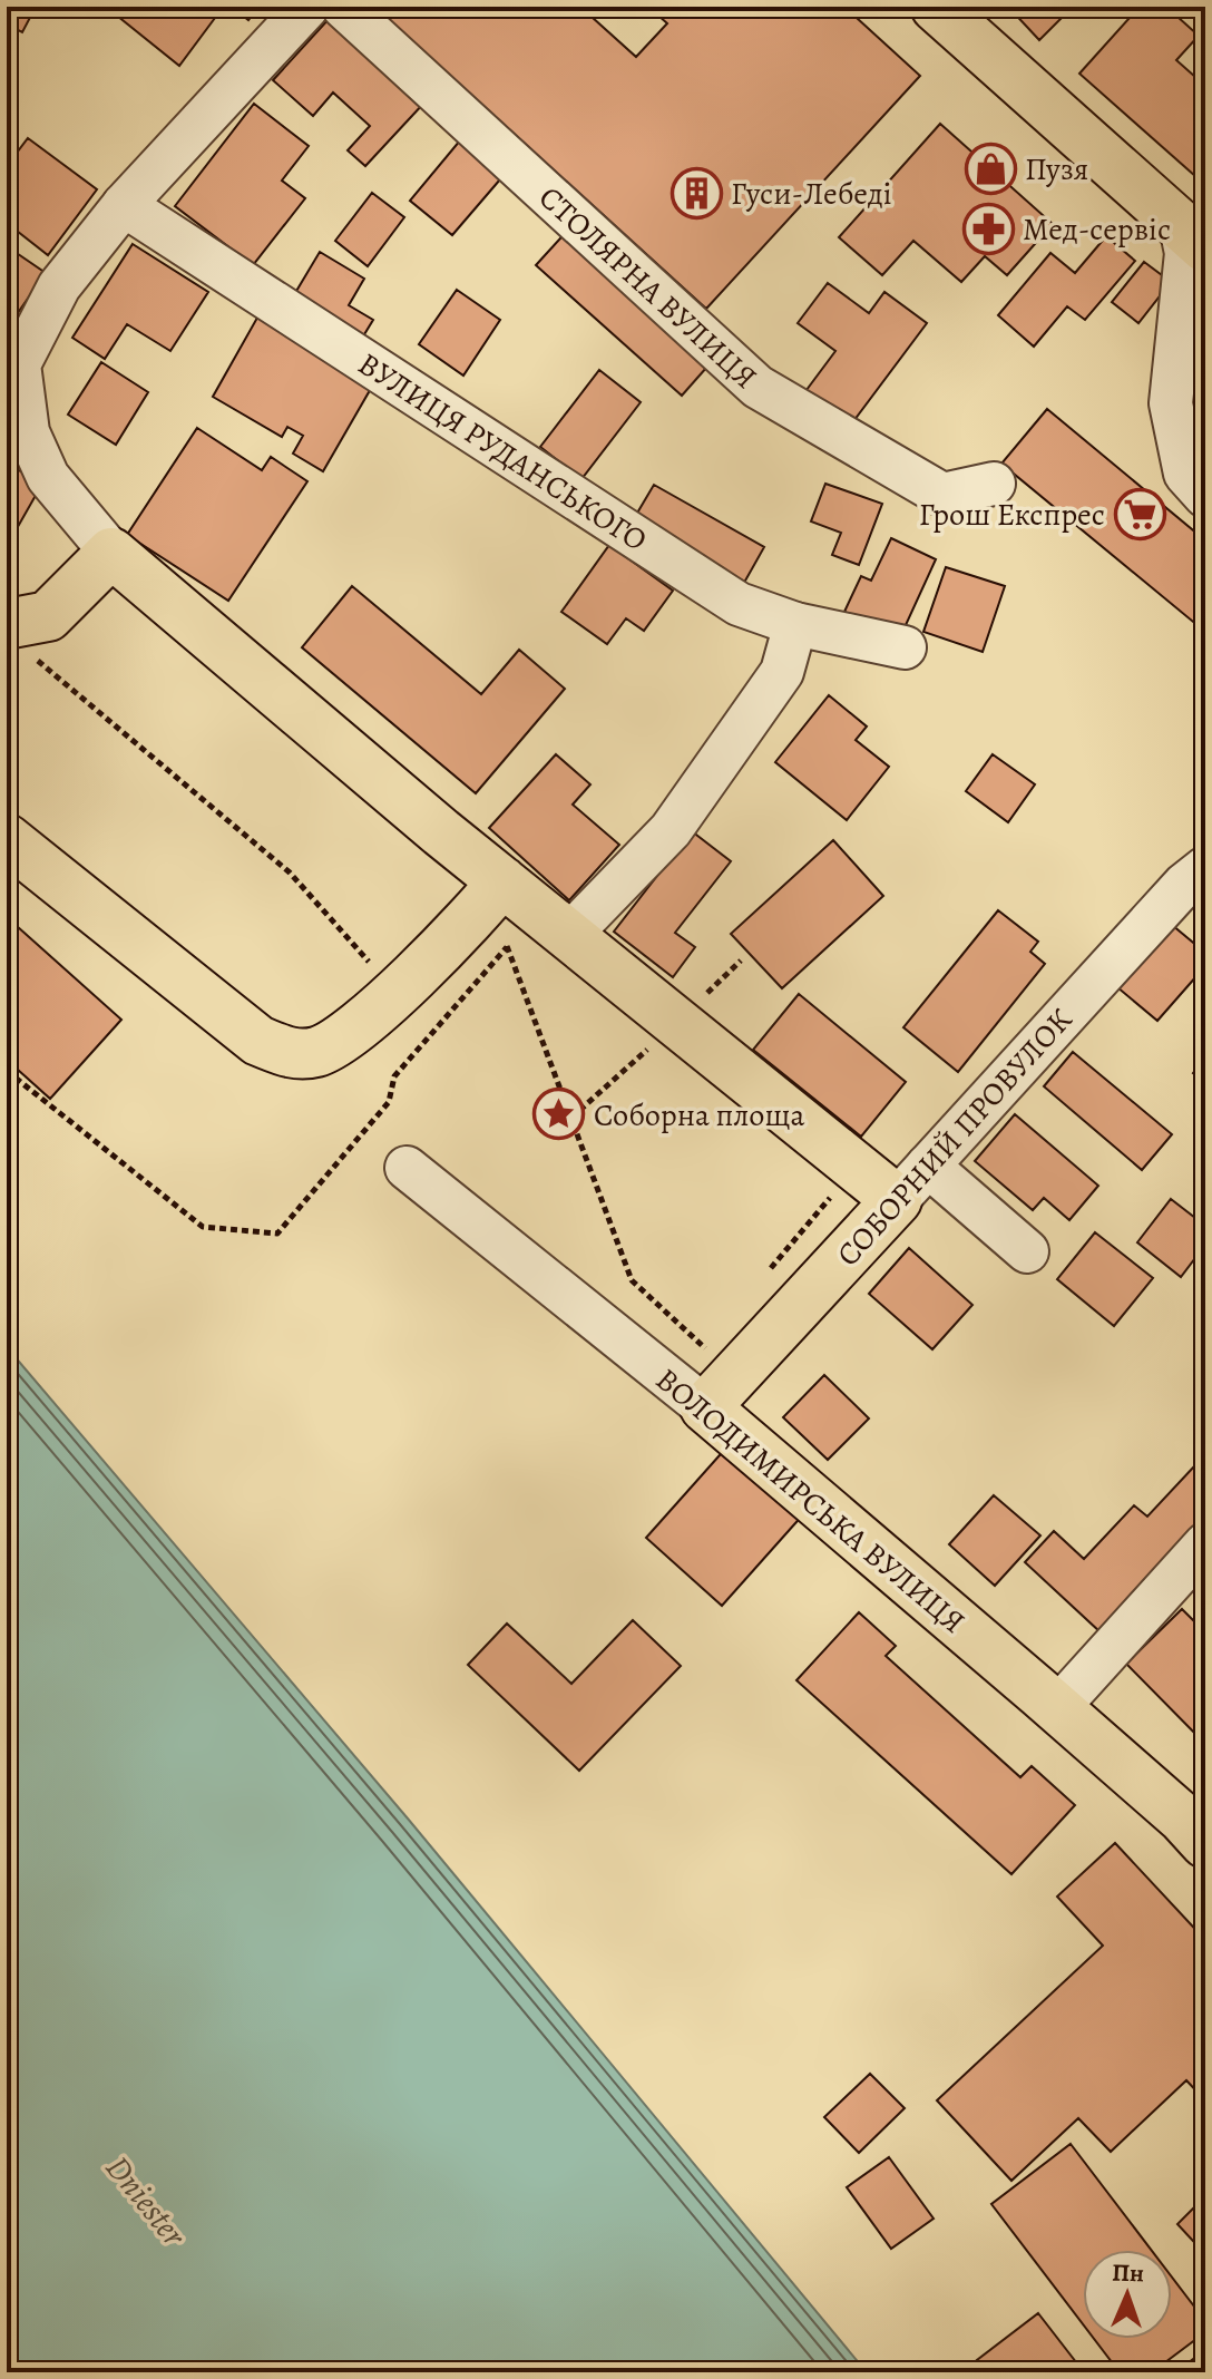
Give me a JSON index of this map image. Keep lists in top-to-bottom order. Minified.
{"streets":{"main road":["СОБОРНИЙ ПРОВУЛОК","ВОЛОДИМИРСЬКА ВУЛИЦЯ"],"street":["СТОЛЯРНА ВУЛИЦЯ","ВУЛИЦЯ РУДАНСЬКОГО"]},"crossings":[["СОБОРНИЙ ПРОВУЛОК","ВОЛОДИМИРСЬКА ВУЛИЦЯ"]],"water":["Dniester"],"places":{"shop":["Пузя"],"building":["Гуси-Лебеді"],"pharmacy":["Мед-cервіс"],"supermarket":["Грош Експрес"],"place":["Соборна площа"]},"north":"top"}
